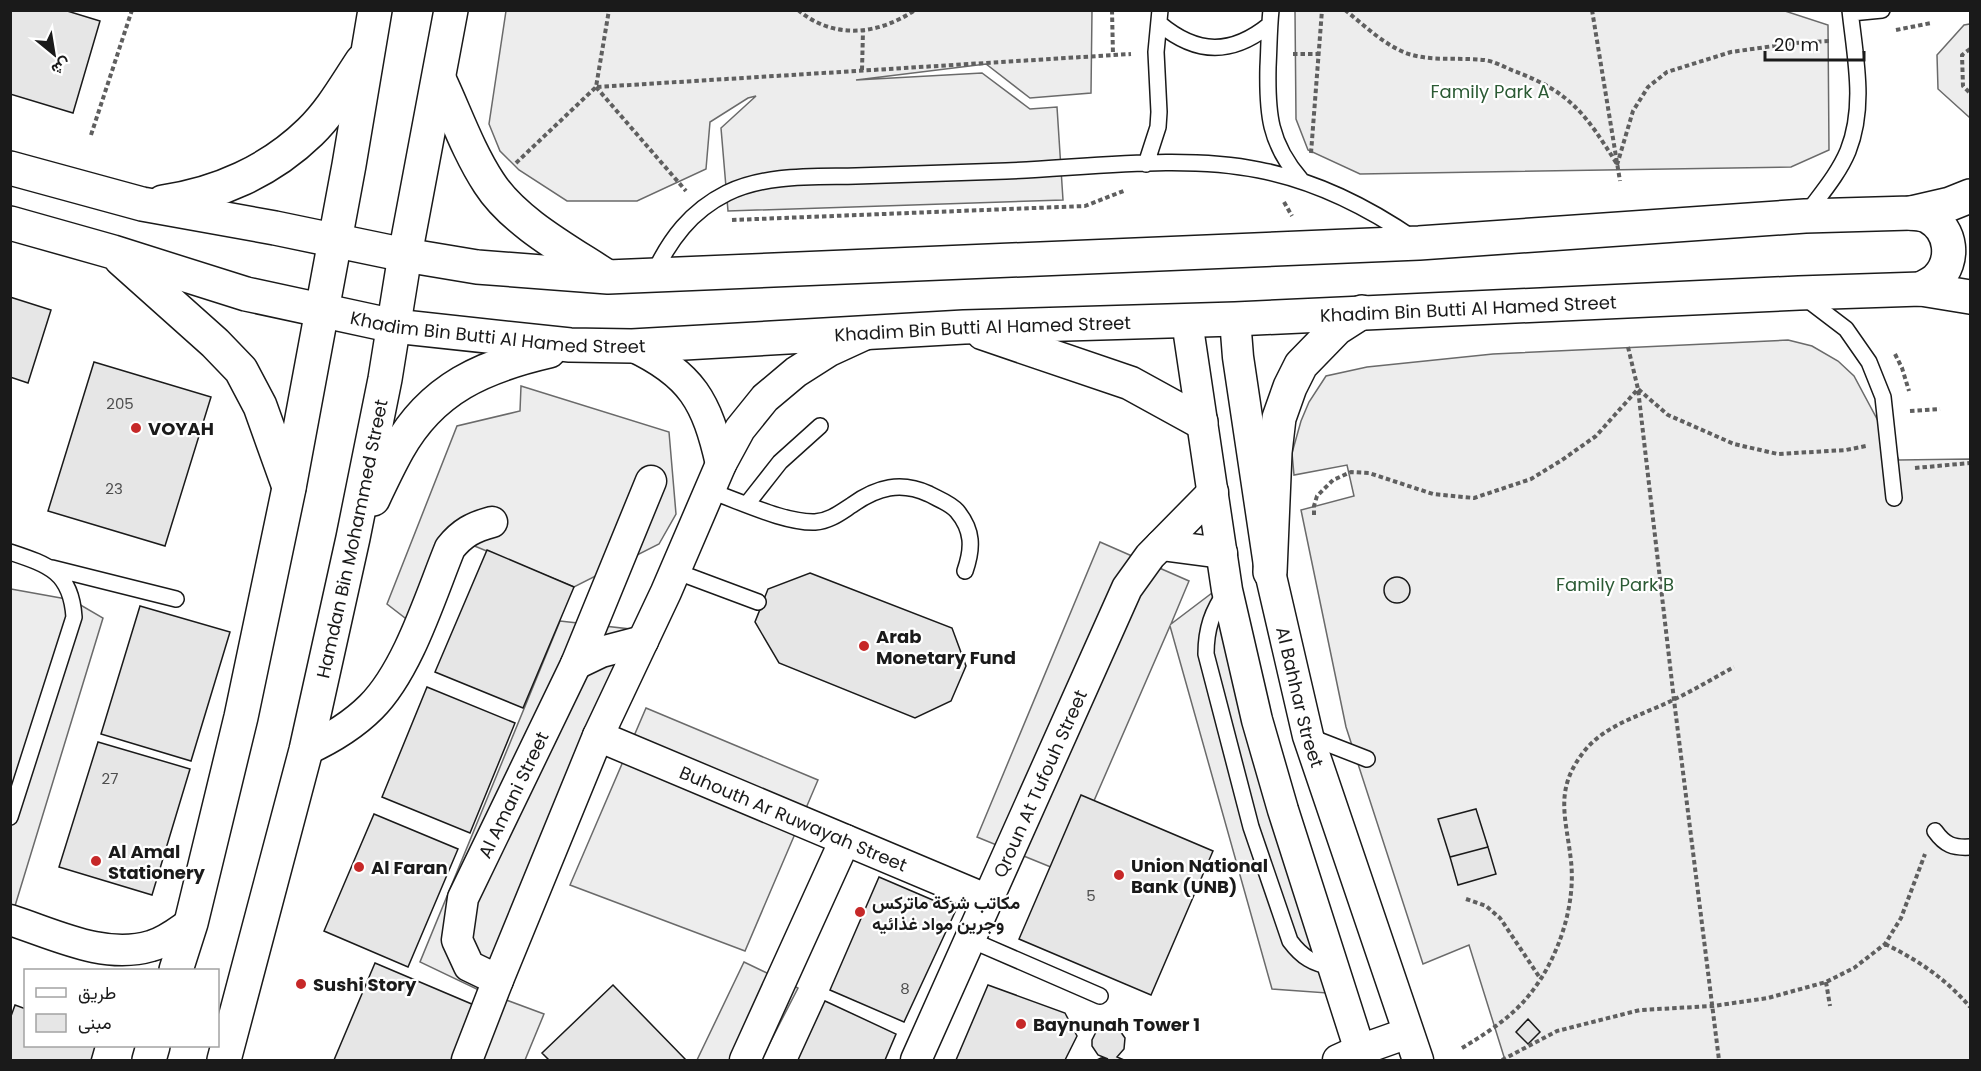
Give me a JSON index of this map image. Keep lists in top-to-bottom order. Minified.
{"streets":{"street":["Khadim Bin Butti Al Hamed Street","Hamdan Bin Mohammed Street","Al Bahhar Street","Qroun At Tufouh Street","Al Amani Street","Buhouth Ar Ruwayah Street"]},"crossings":[["Khadim Bin Butti Al Hamed Street","Hamdan Bin Mohammed Street"],["Khadim Bin Butti Al Hamed Street","Al Bahhar Street"],["Qroun At Tufouh Street","Buhouth Ar Ruwayah Street"]],"parks":["Family Park A","Family Park B"],"places":["VOYAH","Arab Monetary Fund","Al Amal Stationery","Al Faran","Union National Bank (UNB)","مكاتب شركة ماتركس وجرين مواد غذائيه","Sushi Story","Baynunah Tower 1"],"house_numbers":["205","23","27","5","8"],"legend":["طريق","مبنى"],"scale_bar":"20 m","north":"bottom right"}
